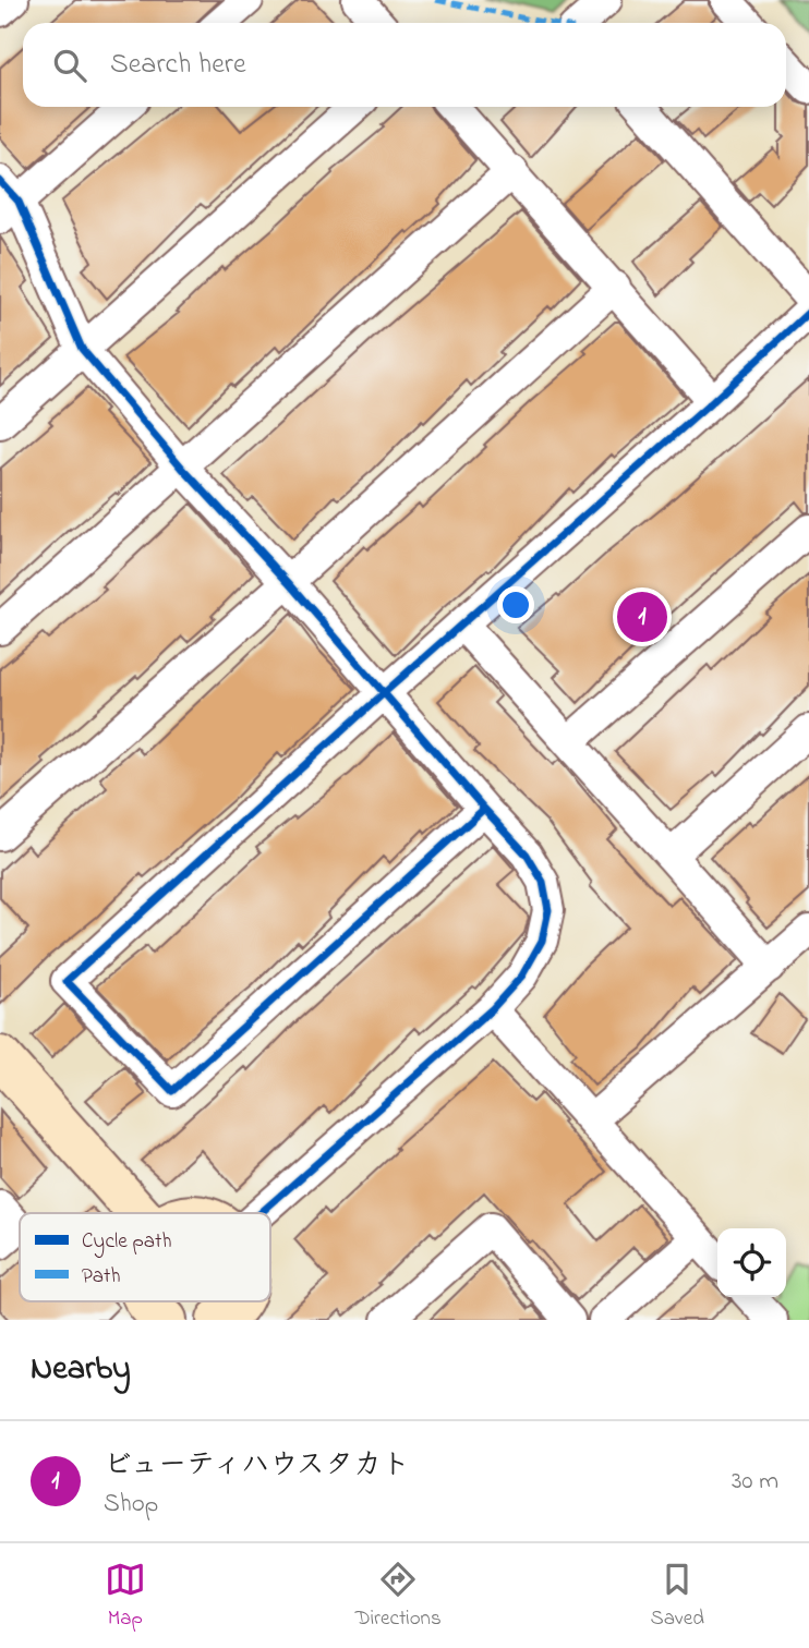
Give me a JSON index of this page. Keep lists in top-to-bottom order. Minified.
{"legend":["Cycle path","Path"],"page":{"search":"Search here","pins":"1","heading":"Nearby","list":[{"mark":"1","name":"ビューティハウスタカト","note":"Shop","value":"30 m"}],"nav":["Map","Directions","Saved"]}}
